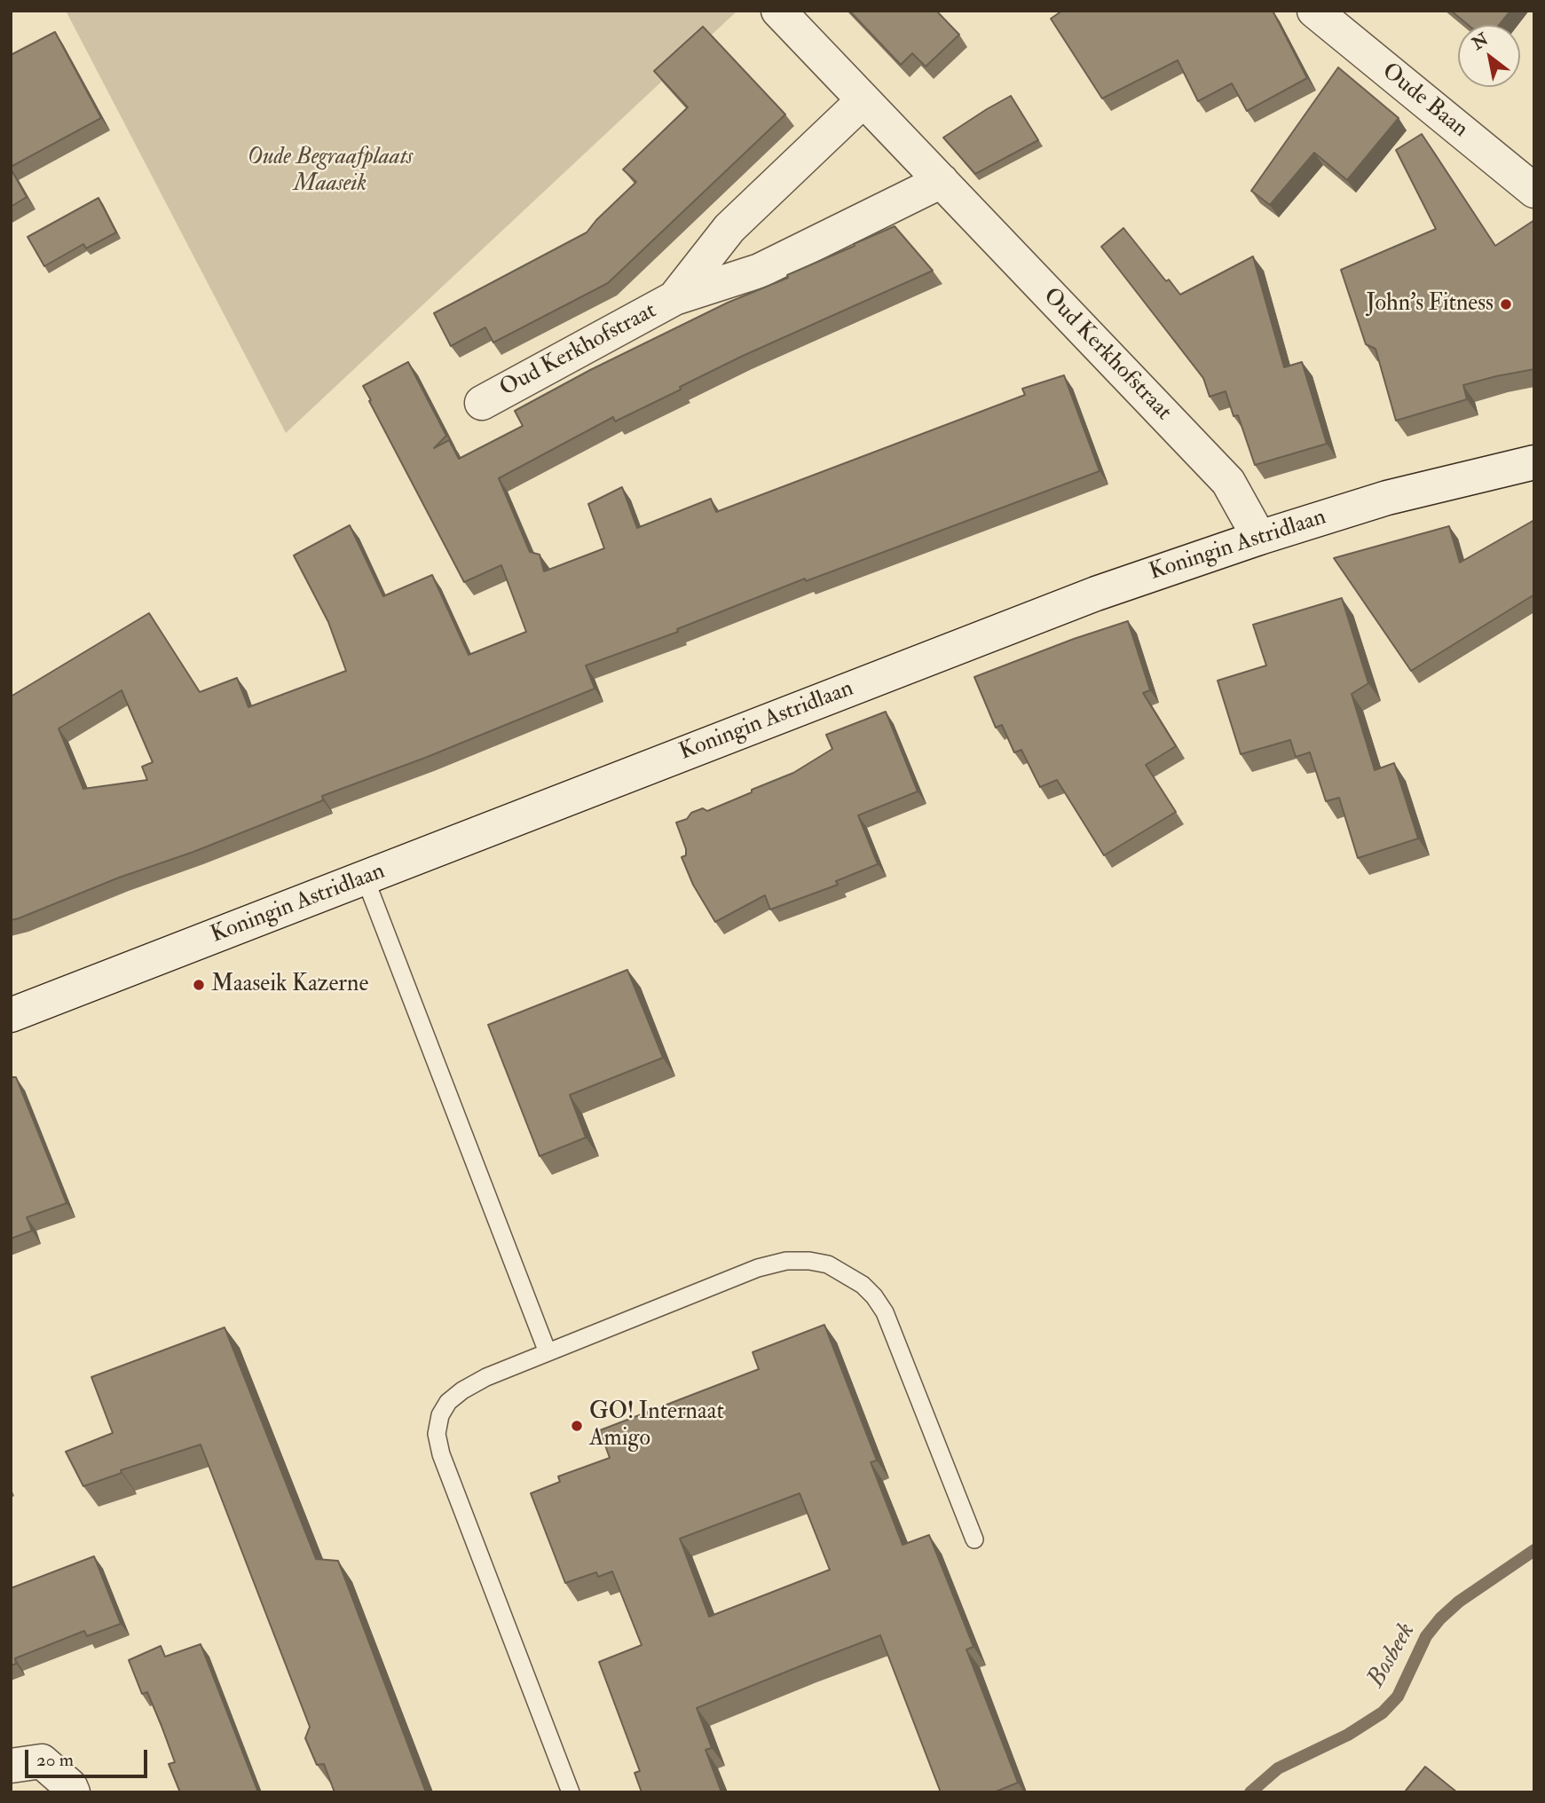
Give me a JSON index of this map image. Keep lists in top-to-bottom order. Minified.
{"streets":{"street":["Oude Baan","Oud Kerkhofstraat","Koningin Astridlaan"]},"crossings":[["Oud Kerkhofstraat","Koningin Astridlaan"]],"water":["Bosbeek"],"parks":["Oude Begraafplaats Maaseik"],"places":["John's Fitness","Maaseik Kazerne","GO! Internaat Amigo"],"scale_bar":"20 m","north":"top left"}
